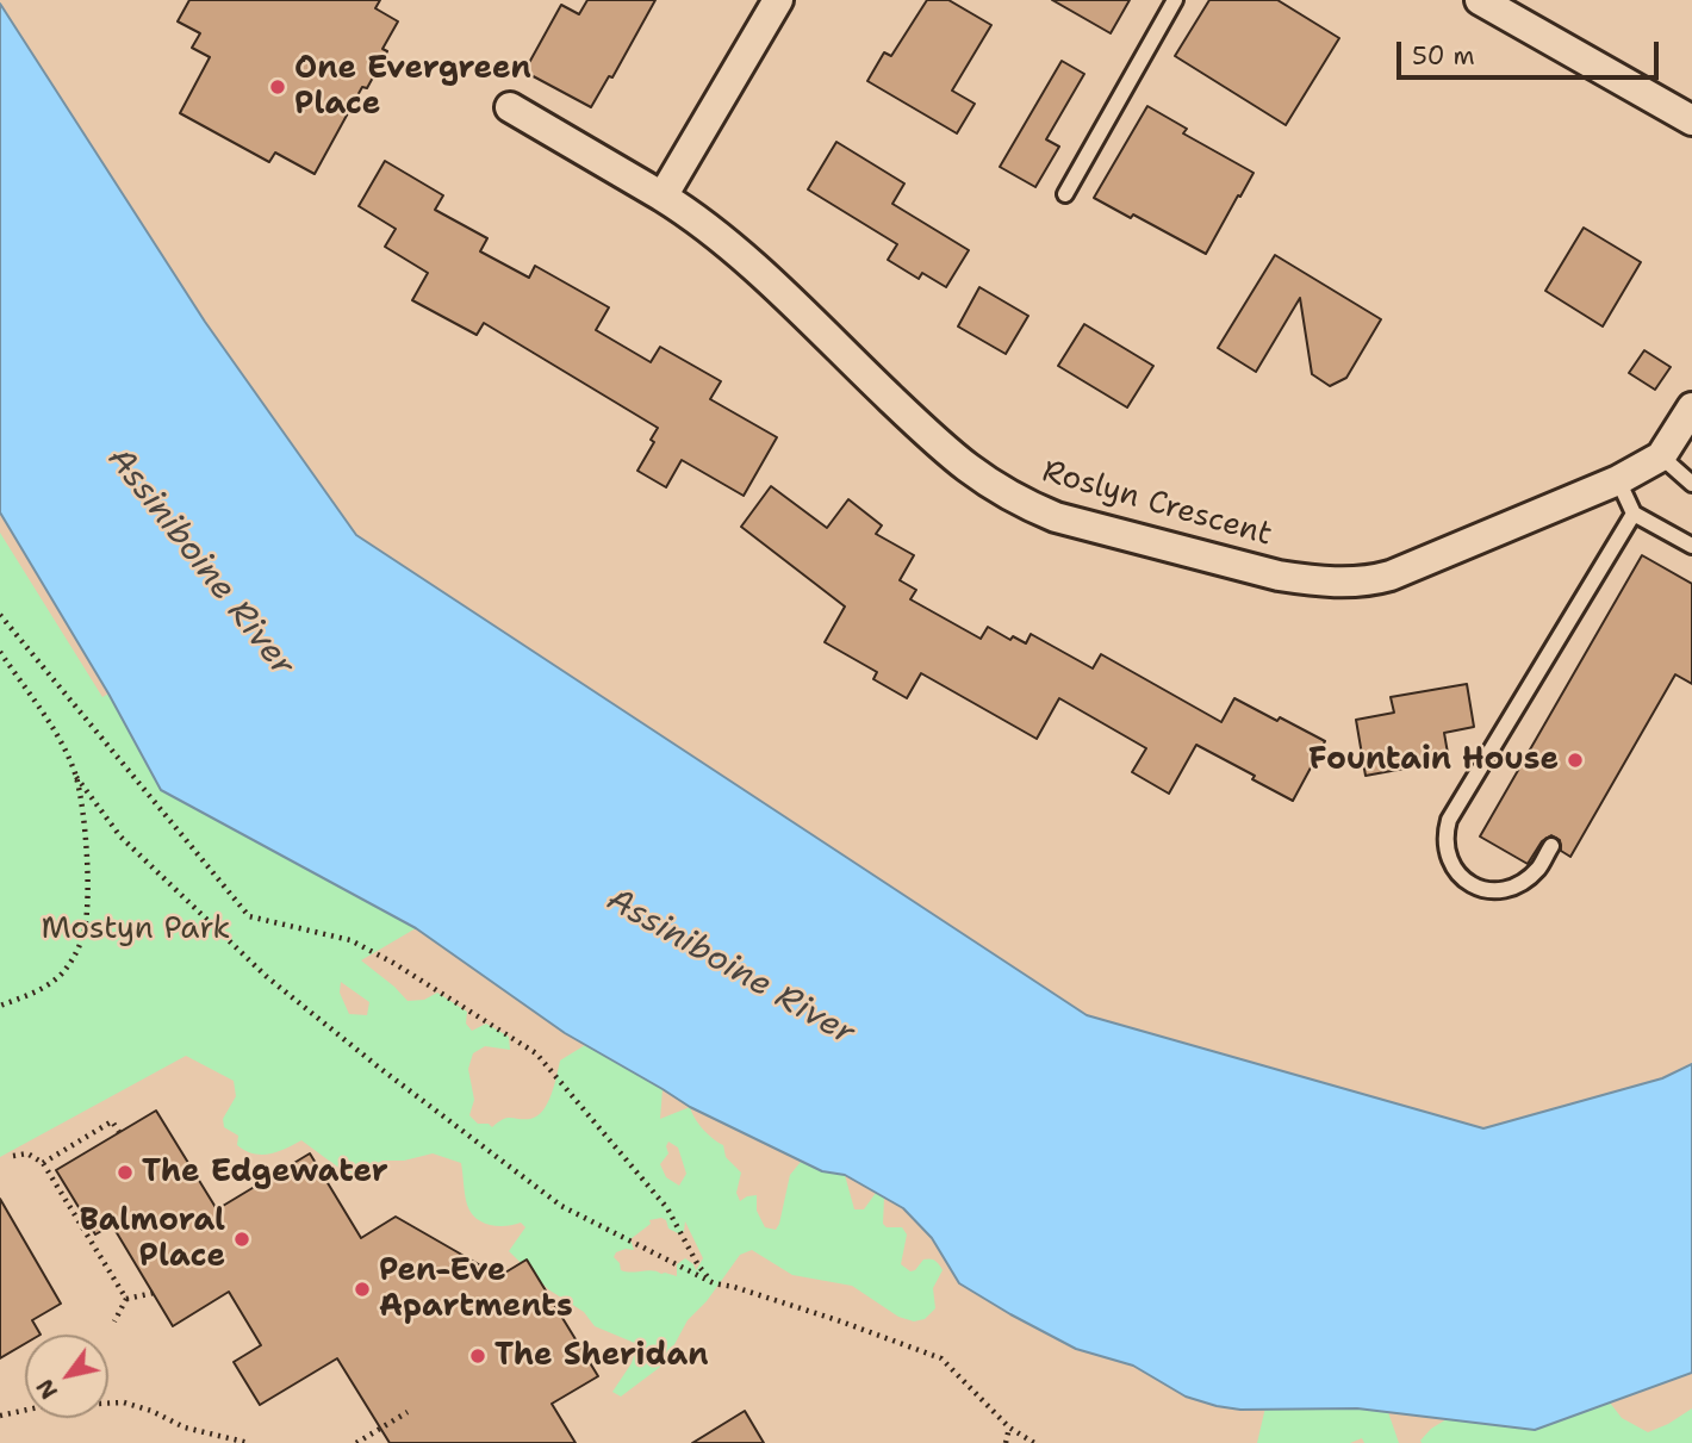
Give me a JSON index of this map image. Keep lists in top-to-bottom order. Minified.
{"streets":{"street":["Roslyn Crescent"]},"water":["Assiniboine River"],"parks":["Mostyn Park"],"places":["One Evergreen Place","Fountain House","The Edgewater","Balmoral Place","Pen-Eve Apartments","The Sheridan"],"scale_bar":"50 m","north":"bottom left"}
